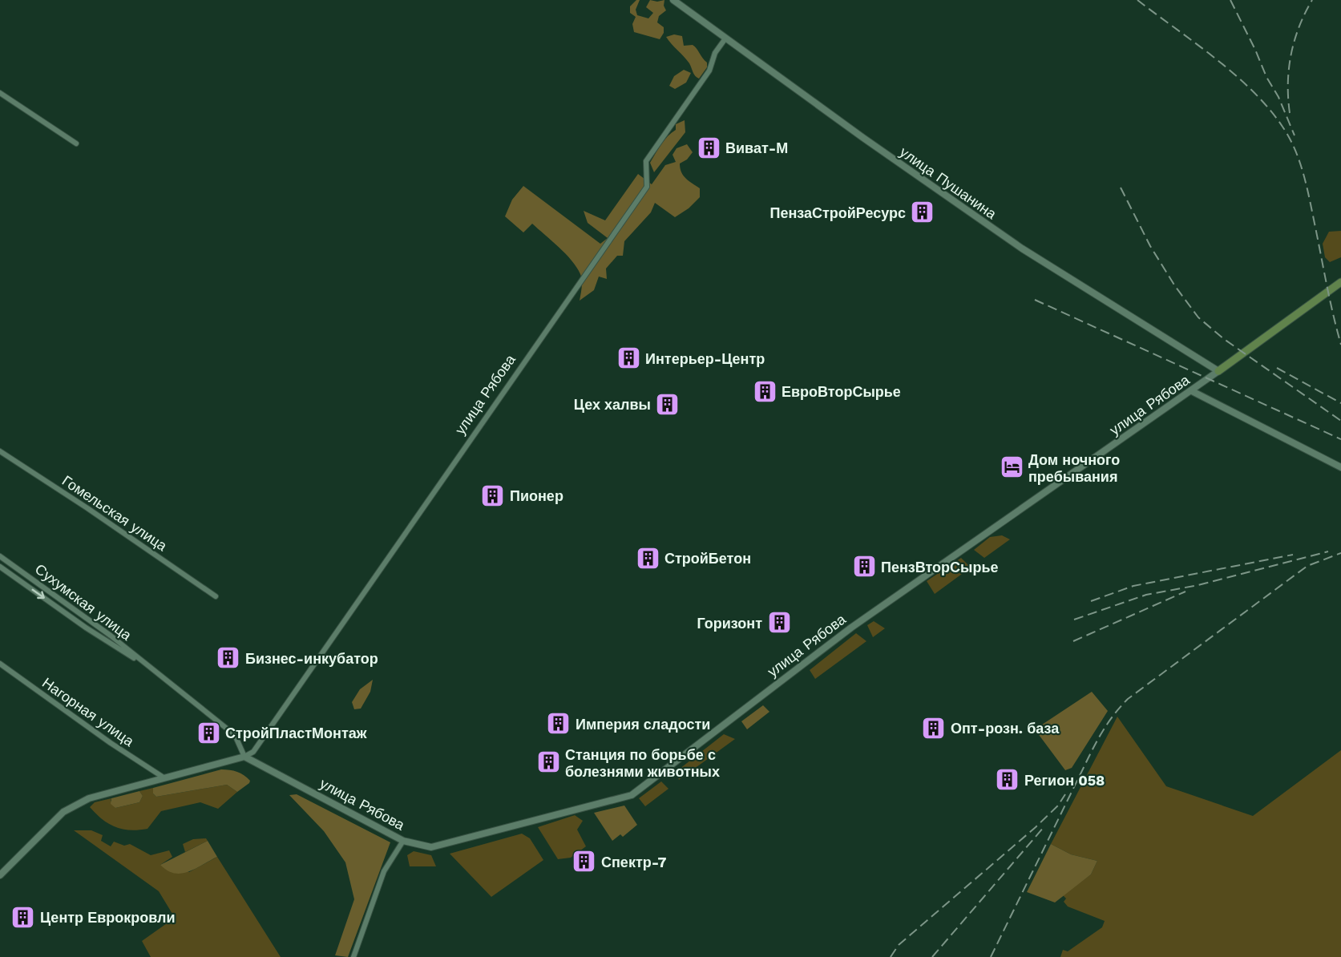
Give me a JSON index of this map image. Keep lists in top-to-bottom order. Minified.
{"streets":{"main road":["улица Рябова"],"street":["улица Пушанина","Гомельская улица","Сухумская улица","Нагорная улица"]},"crossings":[["улица Пушанина","улица Рябова"],["улица Рябова","Сухумская улица"],["улица Рябова","Нагорная улица"]],"places":{"building":["Виват-М","ПензаСтройРесурс","Интерьер-Центр","ЕвроВторСырье","Цех халвы","Пионер","СтройБетон","ПензВторСырье","Горизонт","Бизнес-инкубатор","Империя сладости","Опт-розн. база","СтройПластМонтаж","Станция по борьбе с болезнями животных","Регион 058","Спектр-7","Центр Еврокровли"],"hotel":["Дом ночного пребывания"]}}
